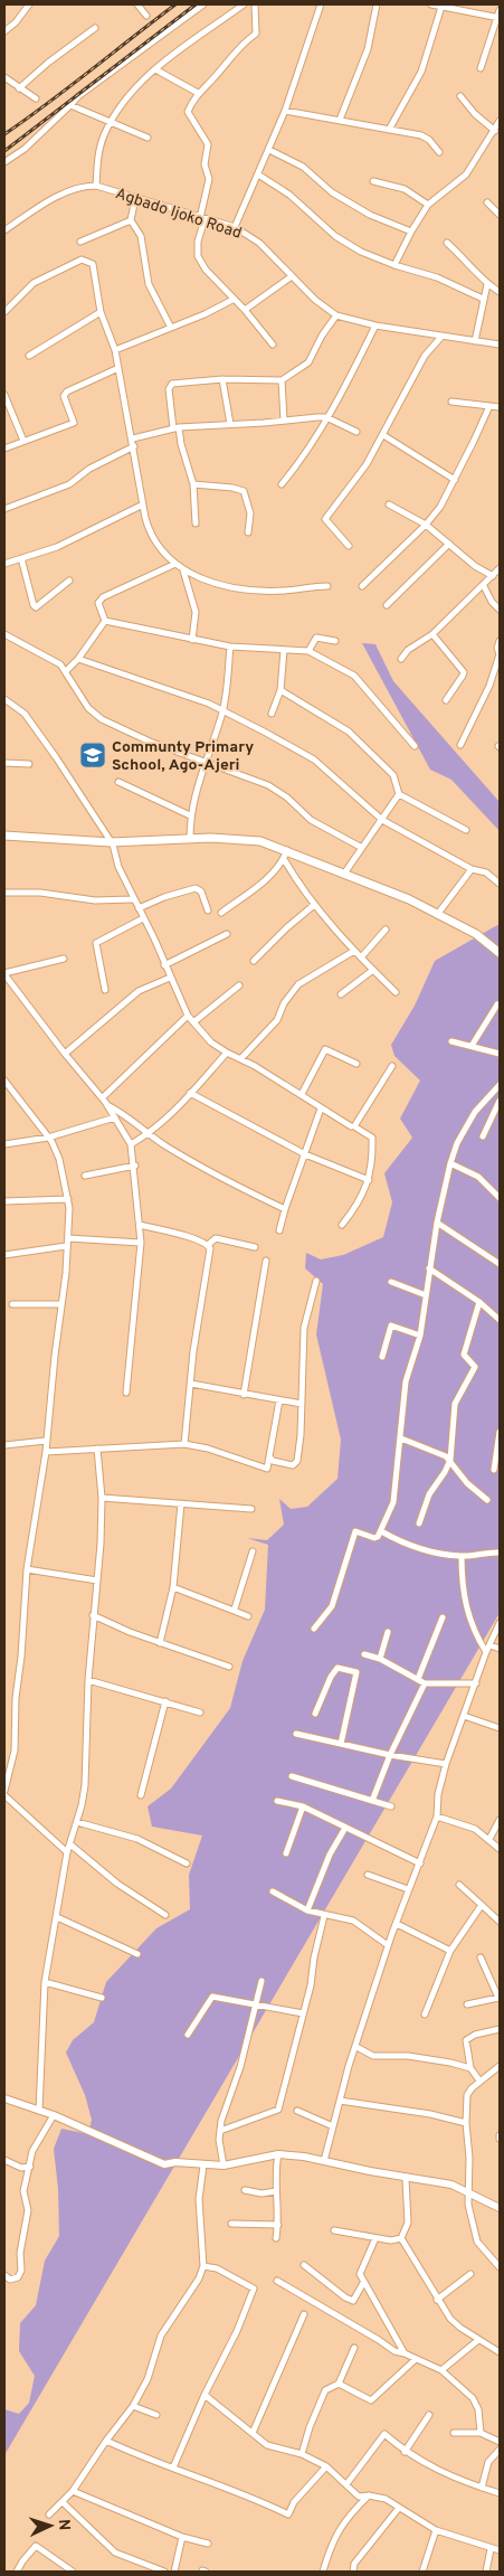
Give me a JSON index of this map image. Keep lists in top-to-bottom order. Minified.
{"streets":{"street":["Agbado Ijoko Road"]},"places":{"school or university":["Communty Primary School, Ago-Ajeri"]},"north":"right"}
